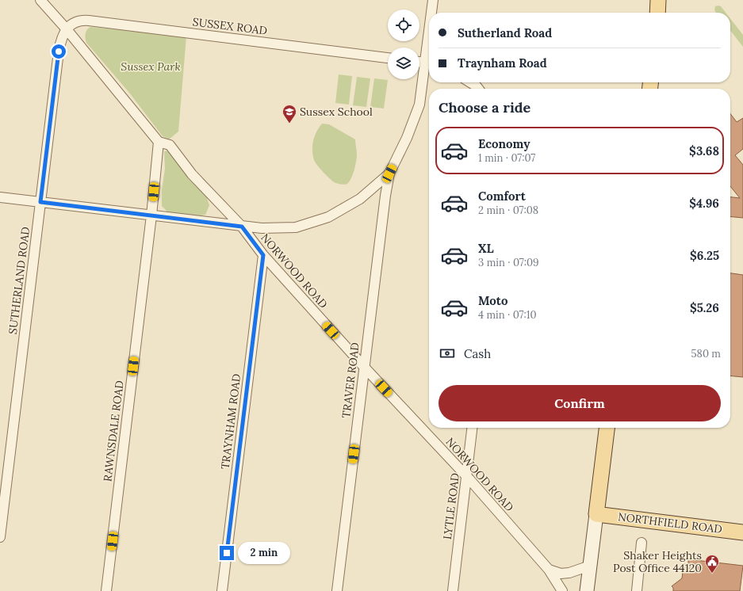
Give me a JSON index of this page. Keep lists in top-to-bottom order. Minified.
{"streets":{"main road":["NORTHFIELD ROAD"],"street":["SUSSEX ROAD","NORWOOD ROAD","SUTHERLAND ROAD","TRAVER ROAD","TRAYNHAM ROAD","RAWNSDALE ROAD","LYTLE ROAD"]},"crossings":[["SUSSEX ROAD","NORWOOD ROAD"],["SUSSEX ROAD","SUTHERLAND ROAD"],["NORWOOD ROAD","SUTHERLAND ROAD"],["NORWOOD ROAD","TRAVER ROAD"],["NORWOOD ROAD","TRAYNHAM ROAD"],["NORWOOD ROAD","RAWNSDALE ROAD"],["NORWOOD ROAD","LYTLE ROAD"]],"parks":["Sussex Park"],"places":{"school or university":["Sussex School"],"public building":["Shaker Heights Post Office 44120"]},"page":{"banner":["Sutherland Road","Traynham Road"],"heading":"Choose a ride","list":[{"name":"Economy","note":"1 min · 07:07","value":"$3.68"},{"name":"Comfort","note":"2 min · 07:08","value":"$4.96"},{"name":"XL","note":"3 min · 07:09","value":"$6.25"},{"name":"Moto","note":"4 min · 07:10","value":"$5.26"}],"pay":["Cash","580 m"],"buttons":"Confirm","bubble":"2 min"}}
